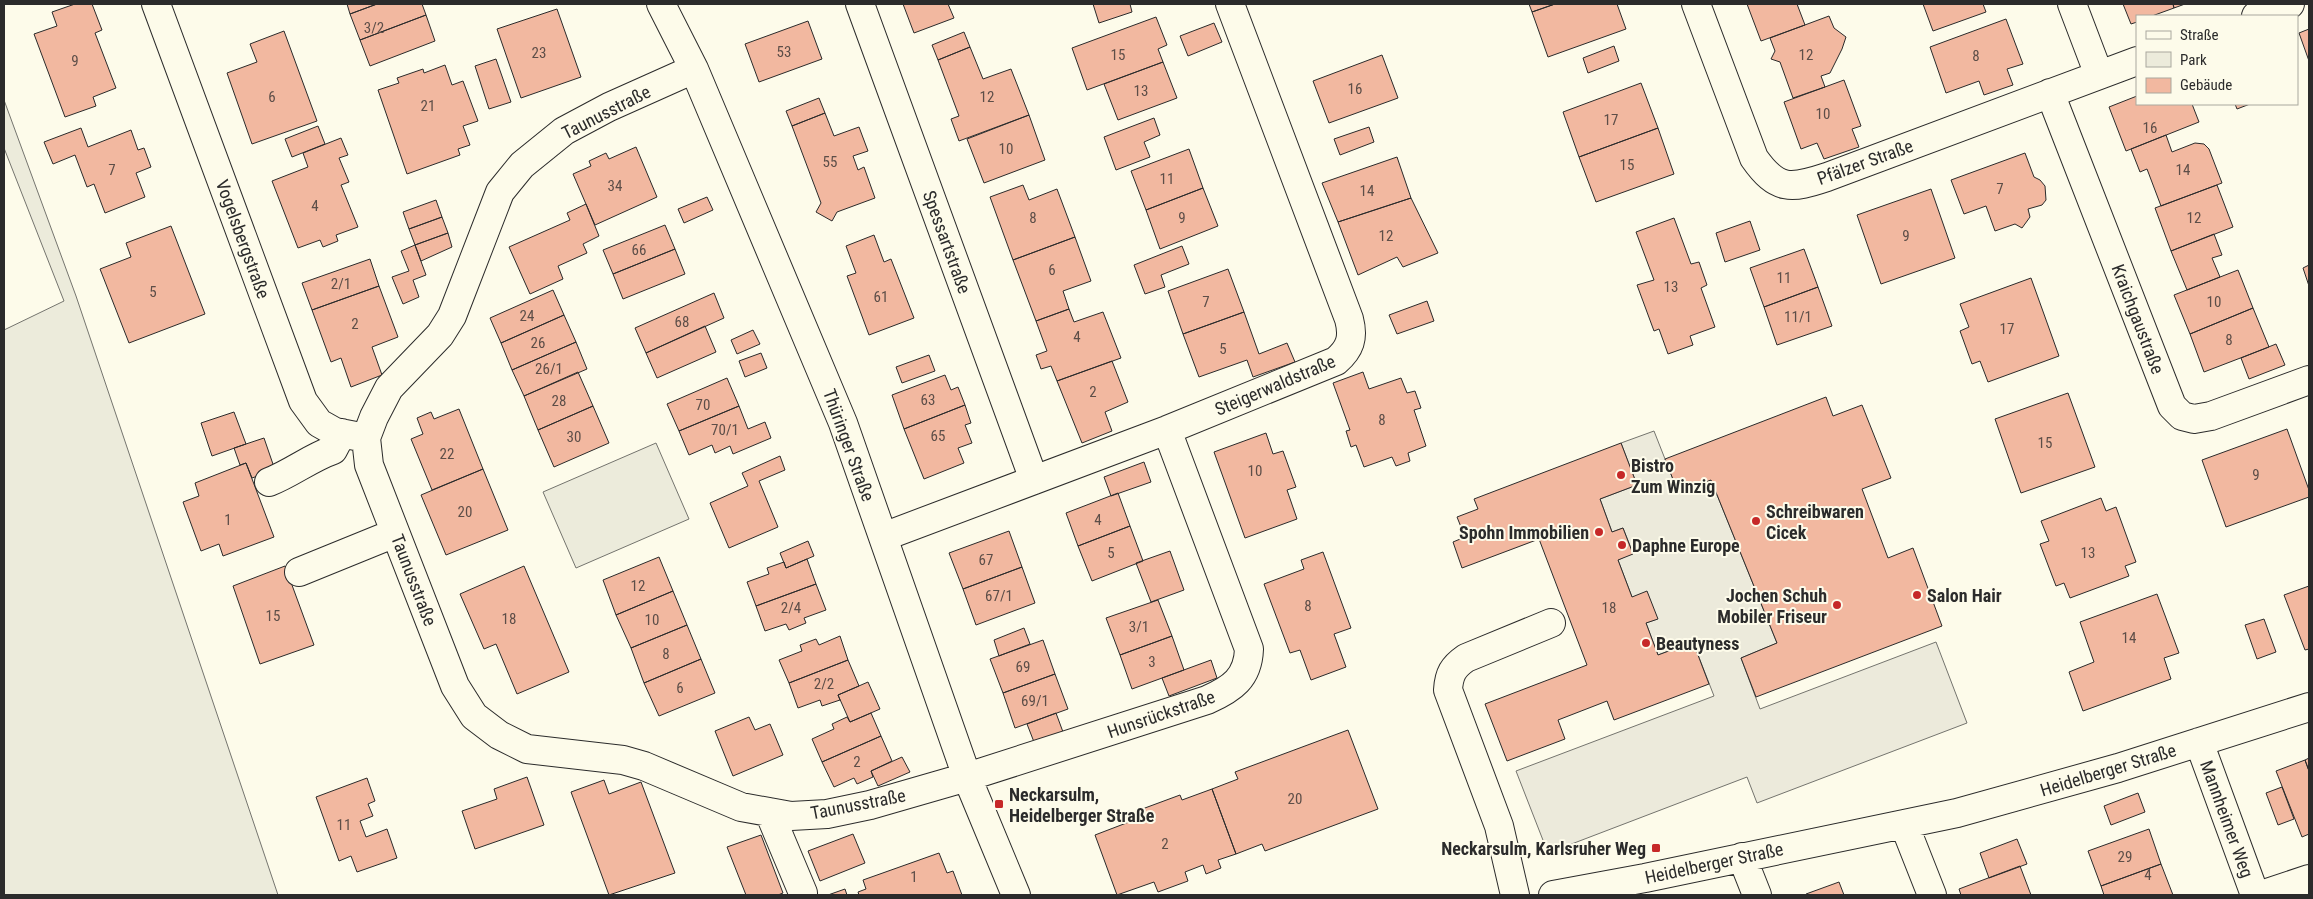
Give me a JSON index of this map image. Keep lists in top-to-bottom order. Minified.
{"streets":{"street":["Taunusstraße","Pfälzer Straße","Vogelsbergstraße","Spessartstraße","Kraichgaustraße","Steigerwaldstraße","Thüringer Straße","Hunsrückstraße","Heidelberger Straße","Mannheimer Weg"]},"crossings":[["Taunusstraße","Vogelsbergstraße"],["Taunusstraße","Thüringer Straße"],["Taunusstraße","Hunsrückstraße"],["Pfälzer Straße","Kraichgaustraße"],["Spessartstraße","Steigerwaldstraße"],["Steigerwaldstraße","Thüringer Straße"],["Steigerwaldstraße","Hunsrückstraße"],["Thüringer Straße","Hunsrückstraße"],["Heidelberger Straße","Mannheimer Weg"]],"places":{"other":["Bistro Zum Winzig","Schreibwaren Cicek","Spohn Immobilien","Daphne Europe","Salon Hair","Jochen Schuh Mobiler Friseur","Beautyness"],"transit":["Neckarsulm, Heidelberger Straße","Neckarsulm, Karlsruher Weg"]},"house_numbers":["3/2","53","23","15","12","8","9","16","13","6","12","21","10","17","16","10","55","15","7","14","11","34","7","14","4","8","9","12","12","9","66","6","11","2/1","13","5","61","7","10","24","11/1","68","2","17","4","8","26","5","26/1","2","63","28","70","8","70/1","65","30","15","22","10","9","20","1","4","5","13","67","12","67/1","8","2/4","18","15","18","10","3/1","14","8","3","69","2/2","6","69/1","2","20","11","2","29","4","1"],"legend":["Straße","Park","Gebäude"]}
